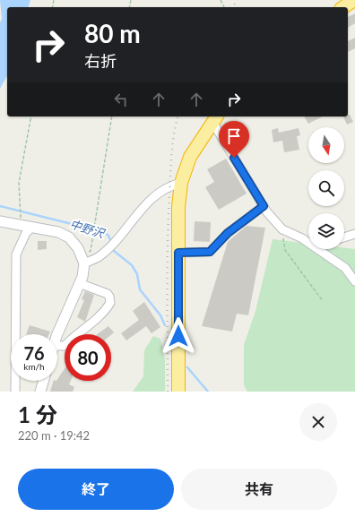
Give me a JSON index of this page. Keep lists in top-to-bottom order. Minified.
{"water":["中野沢"],"north":"bottom","page":{"turn":["80 m","右折"],"speed":"76 km/h","limit":"80","heading":["1 分","220 m · 19:42"],"buttons":["終了","共有"]}}
